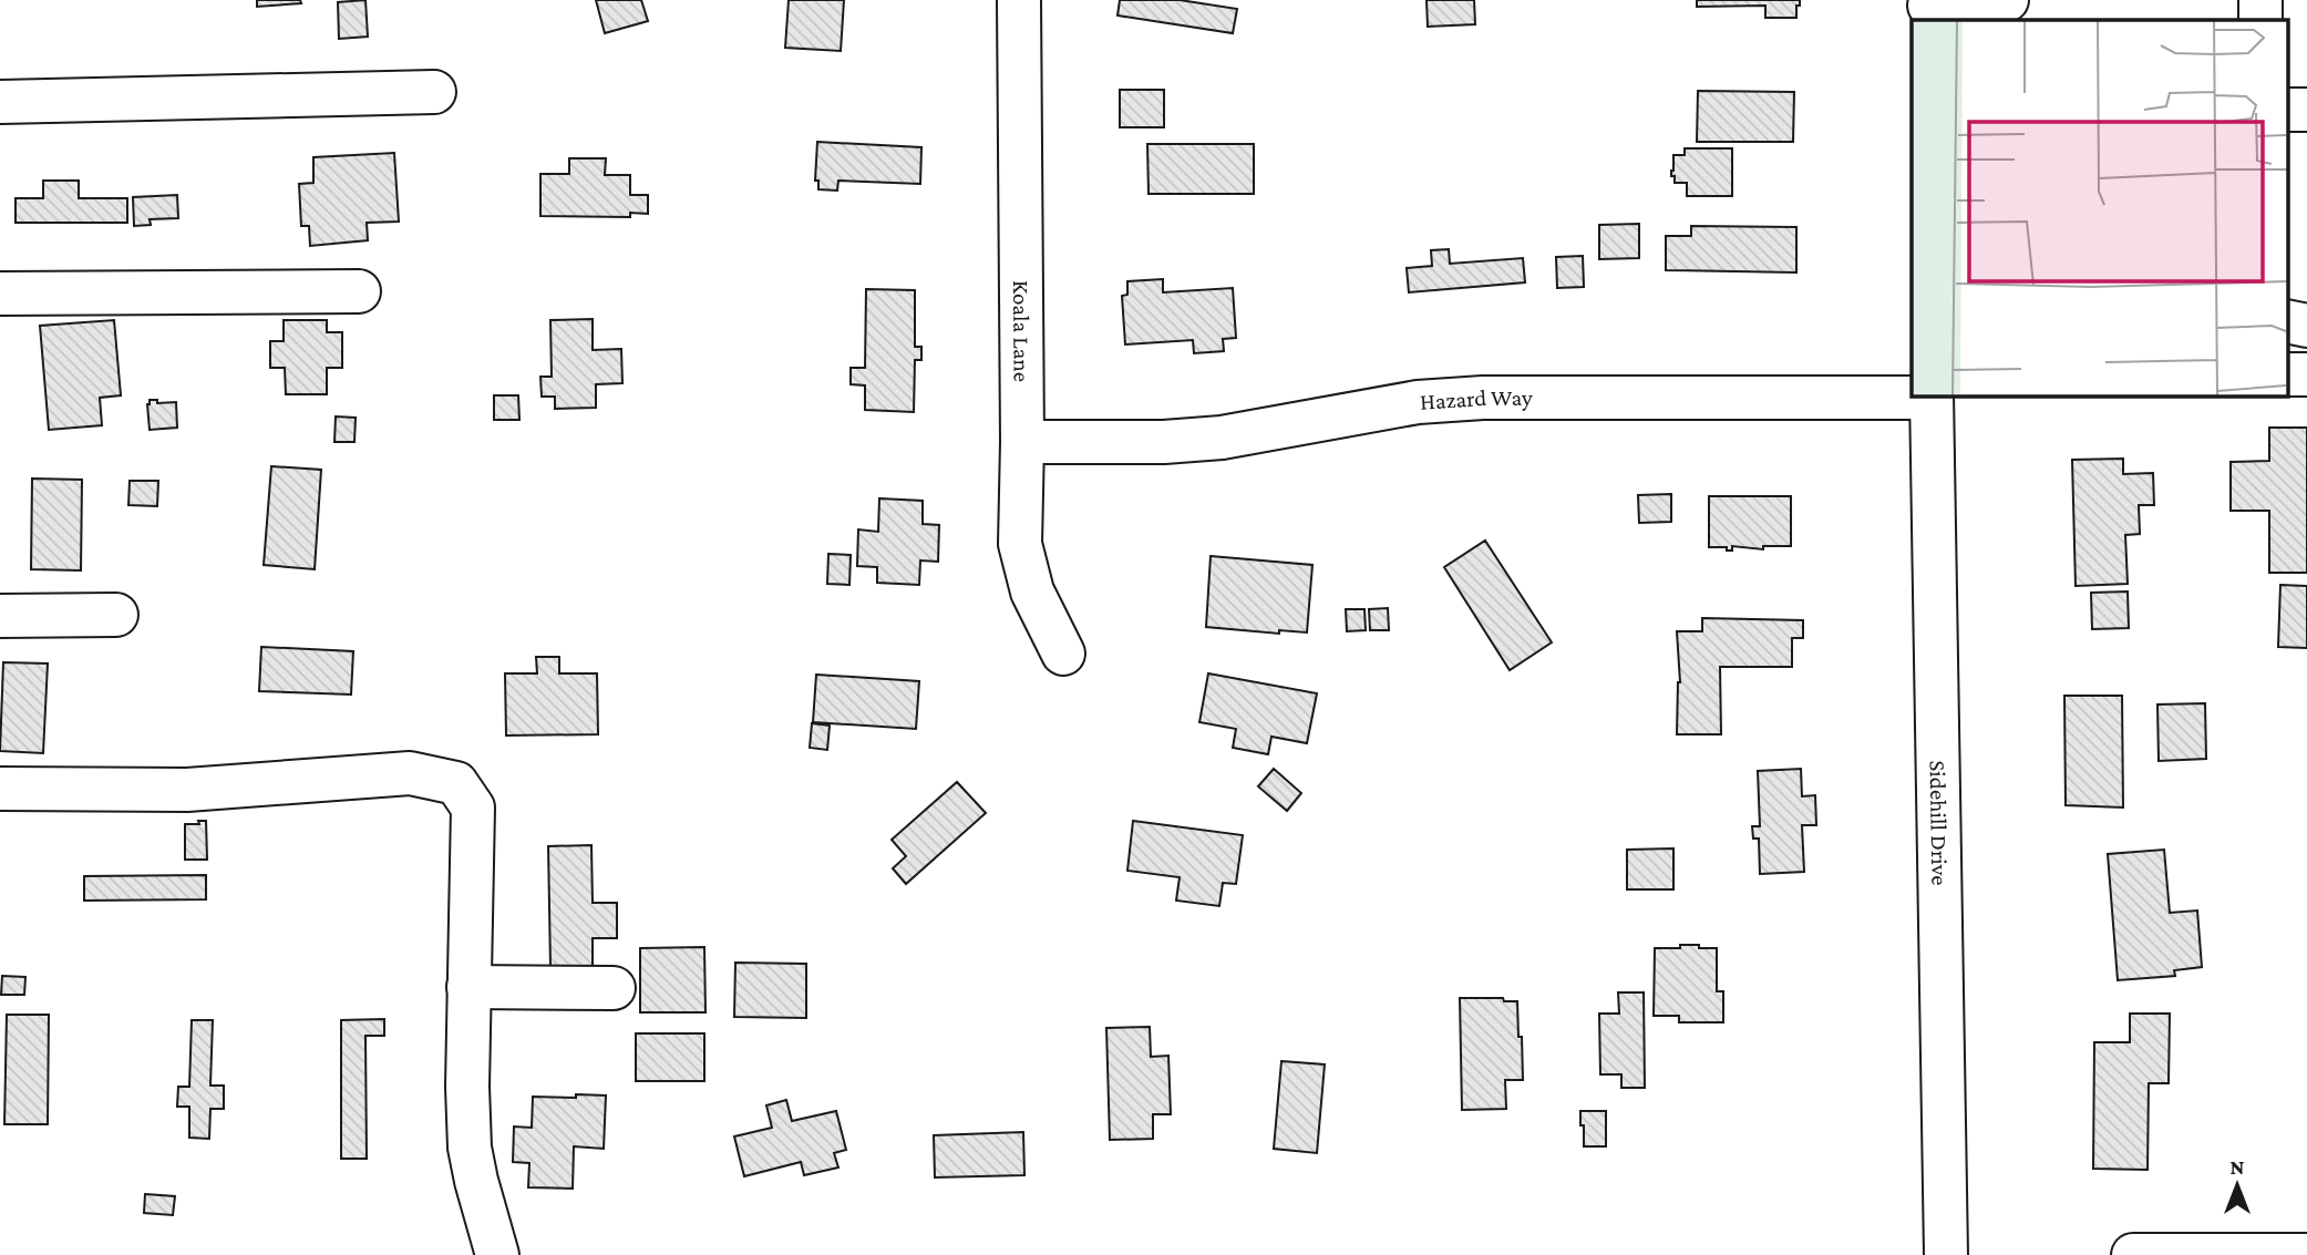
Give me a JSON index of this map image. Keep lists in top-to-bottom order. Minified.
{"streets":{"street":["Koala Lane","Hazard Way","Sidehill Drive"]},"crossings":[["Koala Lane","Hazard Way"],["Hazard Way","Sidehill Drive"]],"north":"top"}
